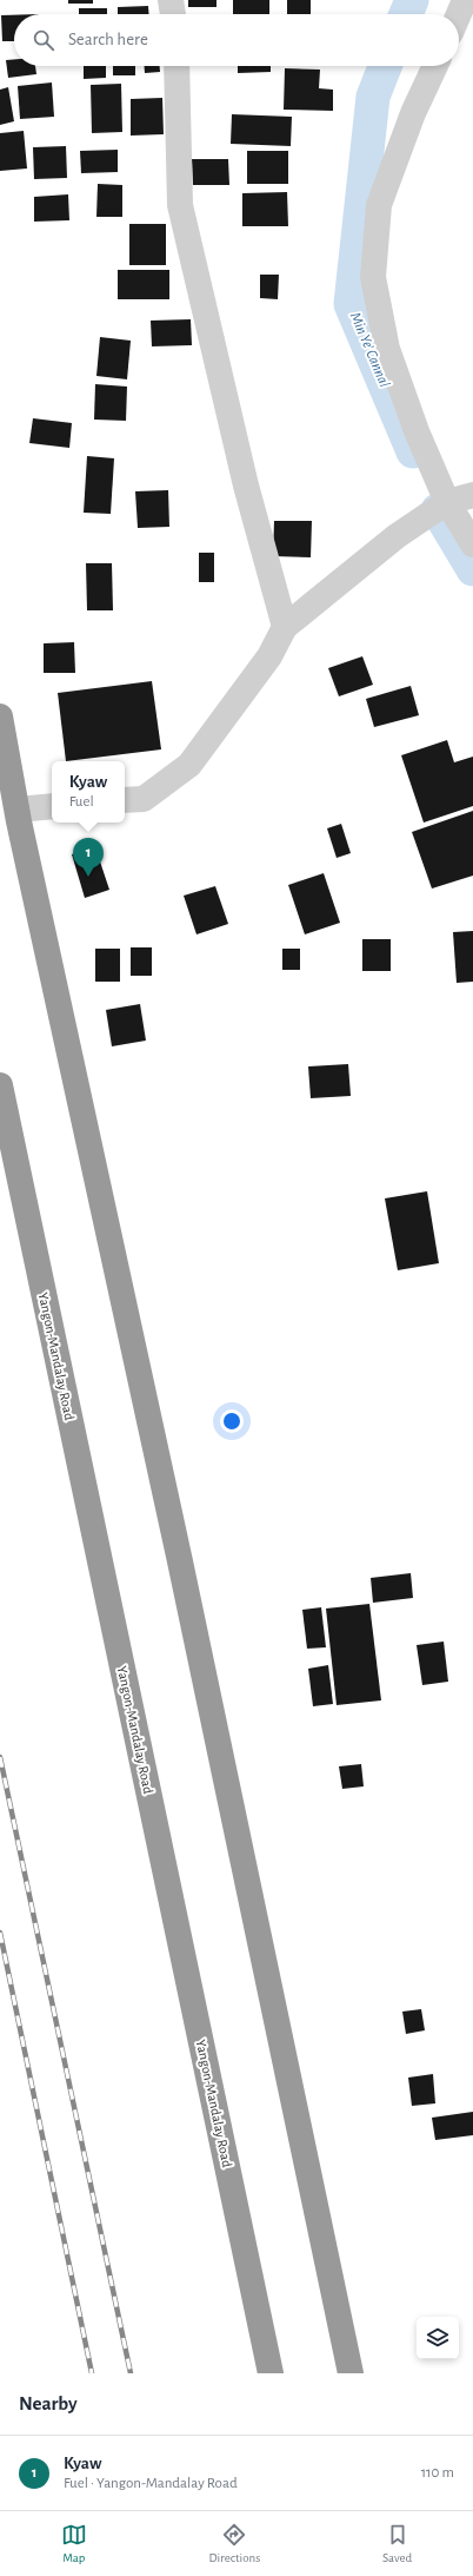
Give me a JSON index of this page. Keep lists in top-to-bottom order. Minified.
{"streets":{"highway":["Yangon-Mandalay Road"]},"water":["Min Ye' Cannal"],"page":{"search":"Search here","popup":["Kyaw","Fuel"],"pins":"1","heading":"Nearby","list":[{"mark":"1","name":"Kyaw","note":"Fuel · Yangon-Mandalay Road","value":"110 m"}],"nav":["Map","Directions","Saved"]}}
